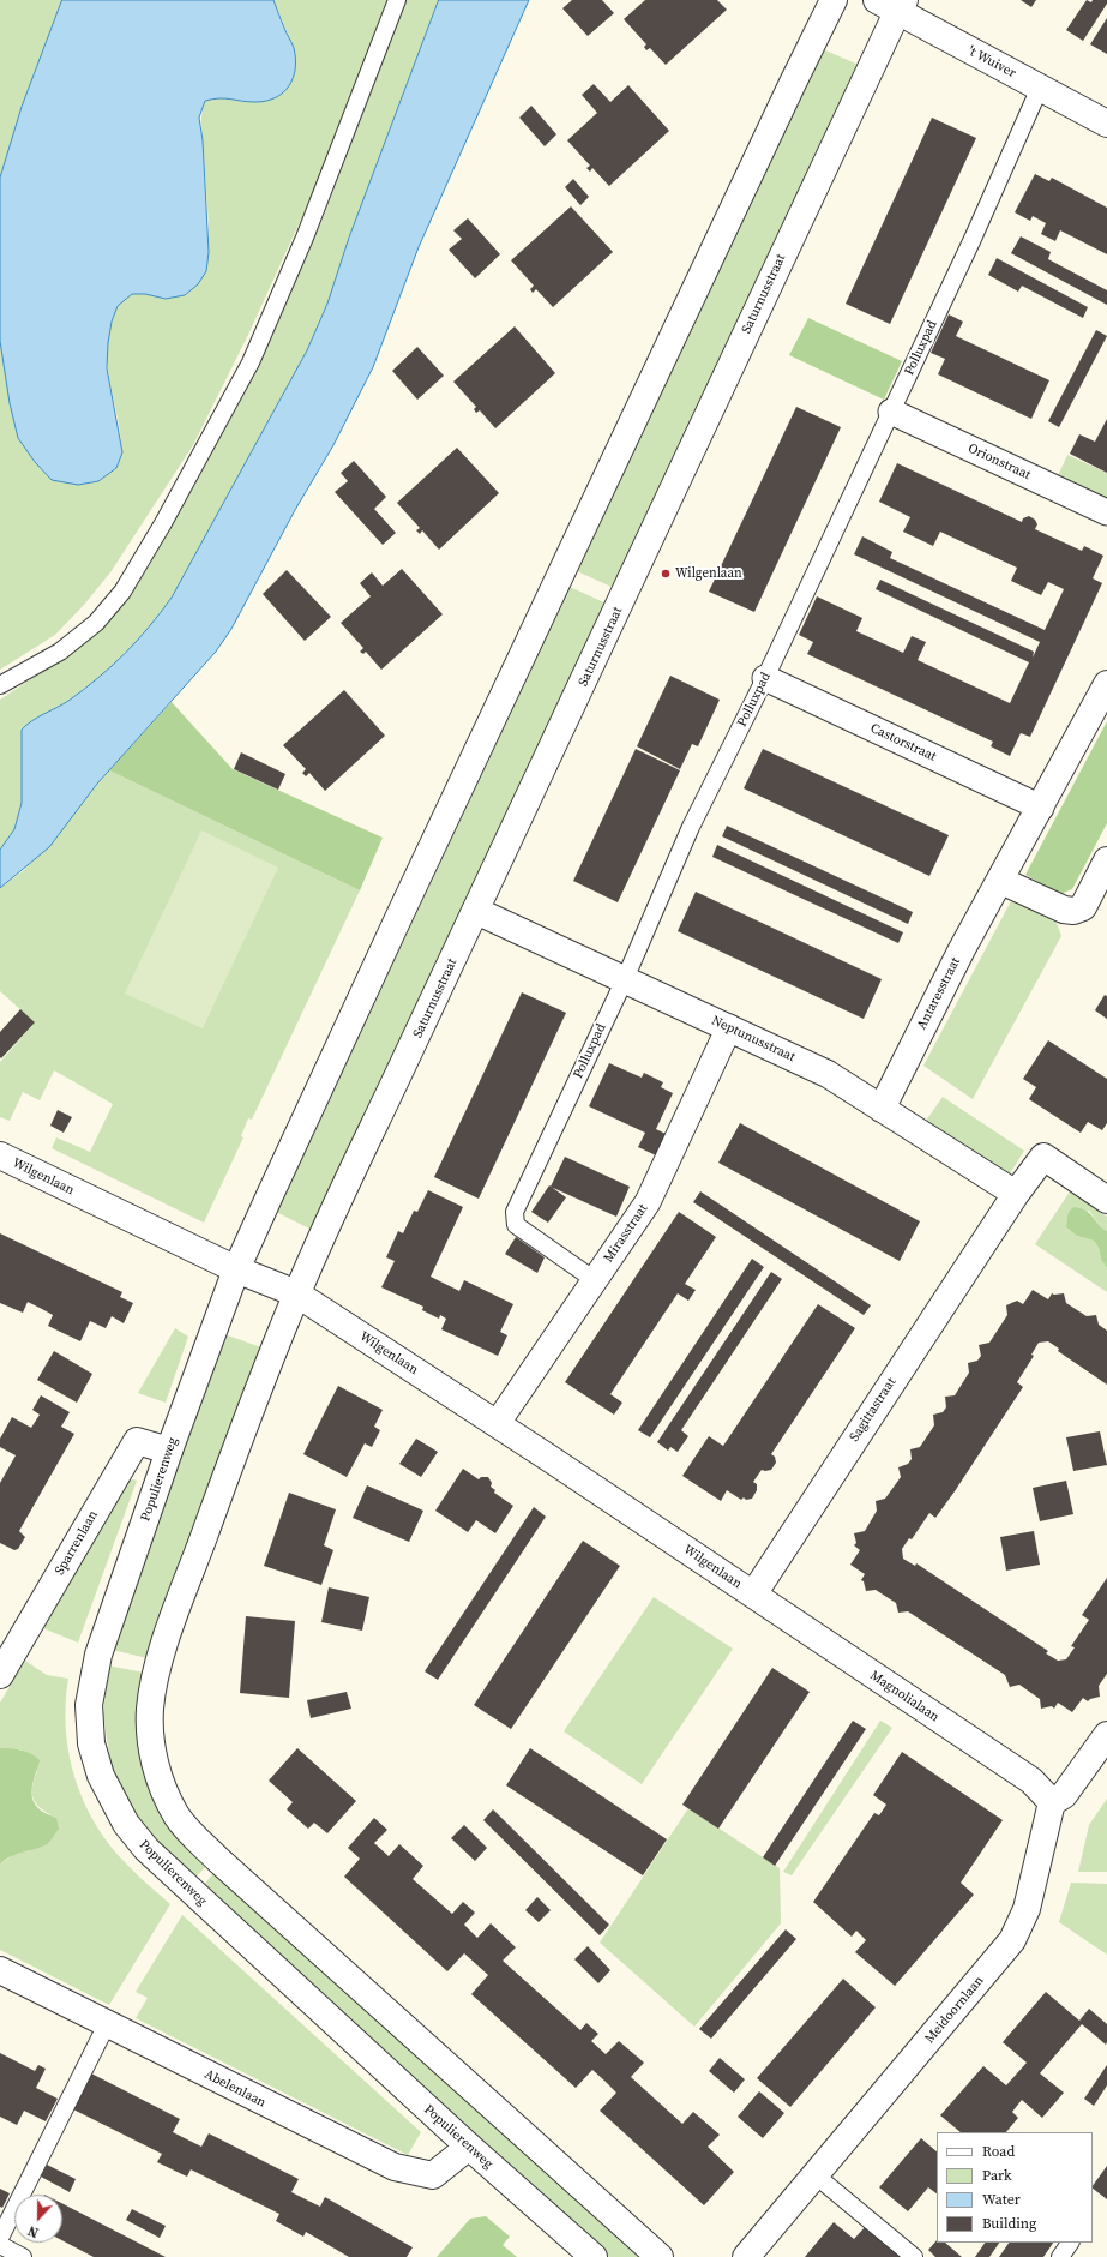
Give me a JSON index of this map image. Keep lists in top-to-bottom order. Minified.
{"streets":{"street":["'t Wuiver","Saturnusstraat","Orionstraat","Castorstraat","Antaresstraat","Neptunusstraat","Wilgenlaan","Mirasstraat","Sagittastraat","Populierenweg","Sparrenlaan","Magnolialaan","Meidoornlaan","Abelenlaan"],"lane":["Polluxpad"]},"crossings":[["'t Wuiver","Saturnusstraat"],["'t Wuiver","Polluxpad"],["Saturnusstraat","Neptunusstraat"],["Saturnusstraat","Wilgenlaan"],["Polluxpad","Orionstraat"],["Polluxpad","Castorstraat"],["Polluxpad","Neptunusstraat"],["Polluxpad","Mirasstraat"],["Castorstraat","Antaresstraat"],["Antaresstraat","Neptunusstraat"],["Neptunusstraat","Mirasstraat"],["Neptunusstraat","Sagittastraat"],["Wilgenlaan","Mirasstraat"],["Wilgenlaan","Sagittastraat"],["Wilgenlaan","Populierenweg"],["Wilgenlaan","Magnolialaan"],["Sagittastraat","Magnolialaan"],["Populierenweg","Sparrenlaan"],["Populierenweg","Abelenlaan"],["Magnolialaan","Meidoornlaan"]],"places":["Wilgenlaan"],"legend":["Road","Park","Water","Building"],"north":"bottom"}
